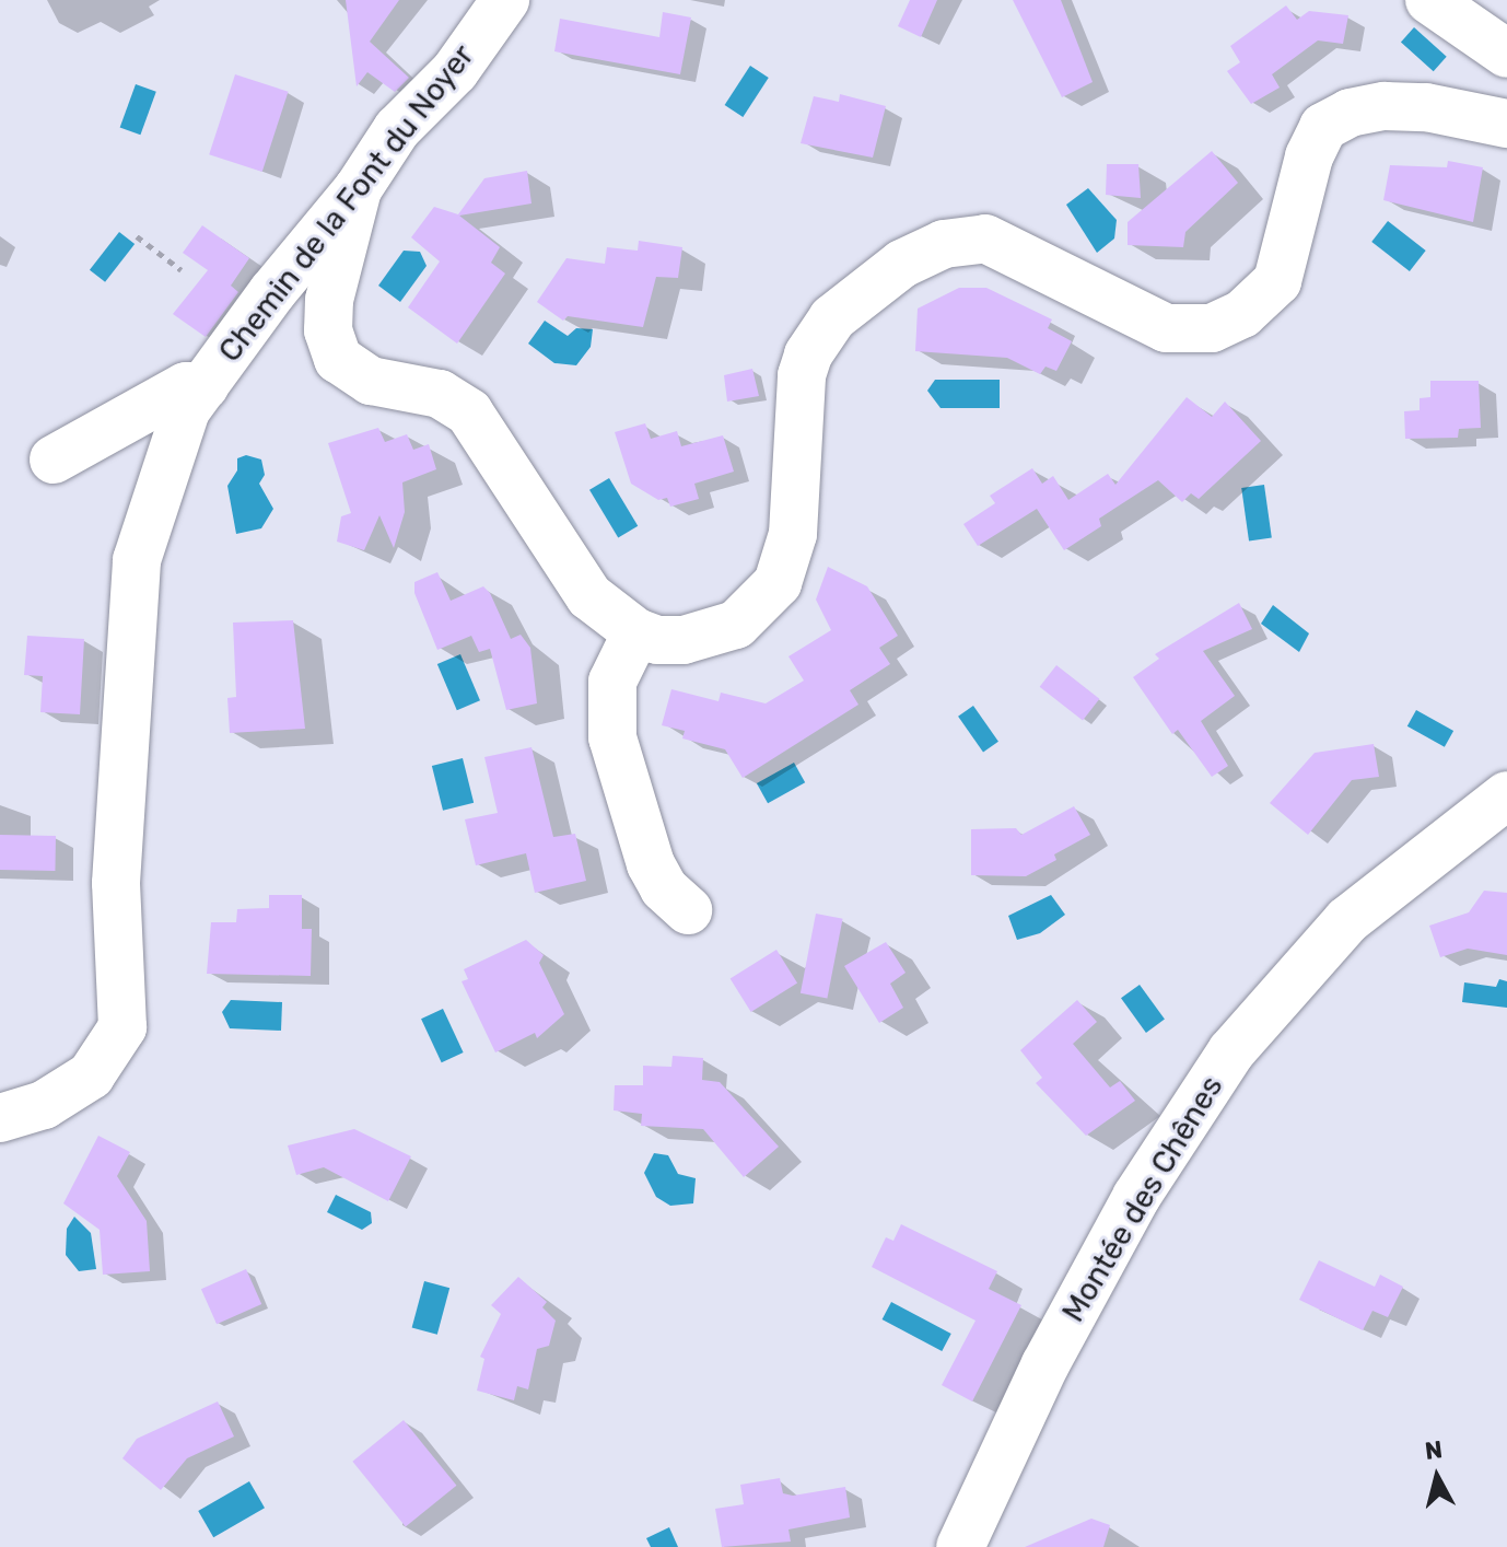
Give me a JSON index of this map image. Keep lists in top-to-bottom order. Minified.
{"streets":{"street":["Chemin de la Font du Noyer","Montée des Chênes"]},"north":"top"}
